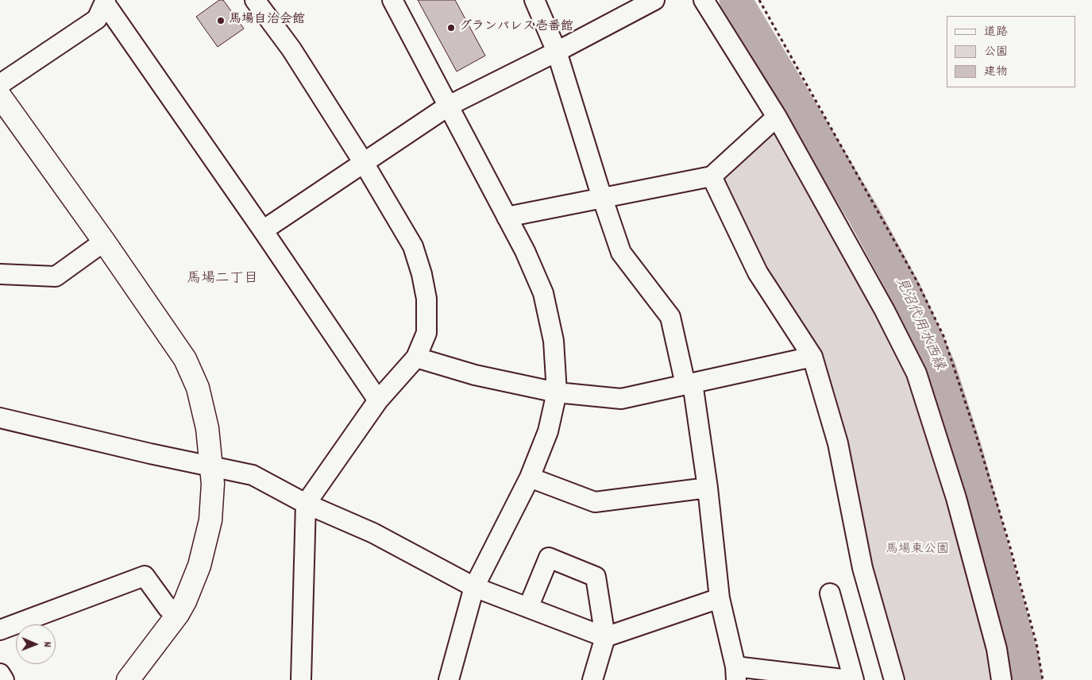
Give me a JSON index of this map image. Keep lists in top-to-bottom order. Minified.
{"districts":["馬場二丁目"],"water":["見沼代用水西縁"],"parks":["馬場東公園"],"places":["馬場自治会館","グランパレス壱番館"],"legend":["道路","公園","建物"],"north":"right"}
